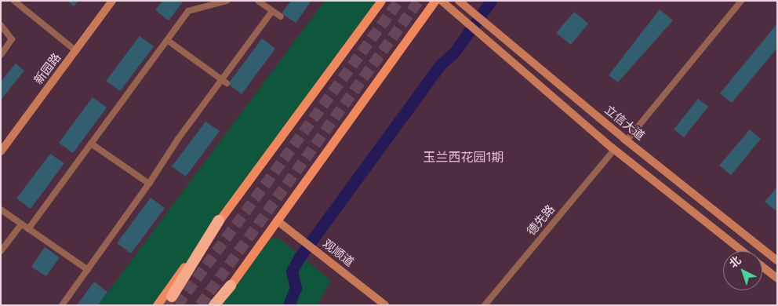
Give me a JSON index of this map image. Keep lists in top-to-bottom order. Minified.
{"streets":{"street":["新园路","立信大道","德先路","观顺道"]},"districts":["玉兰西花园1期"],"north":"top left"}
